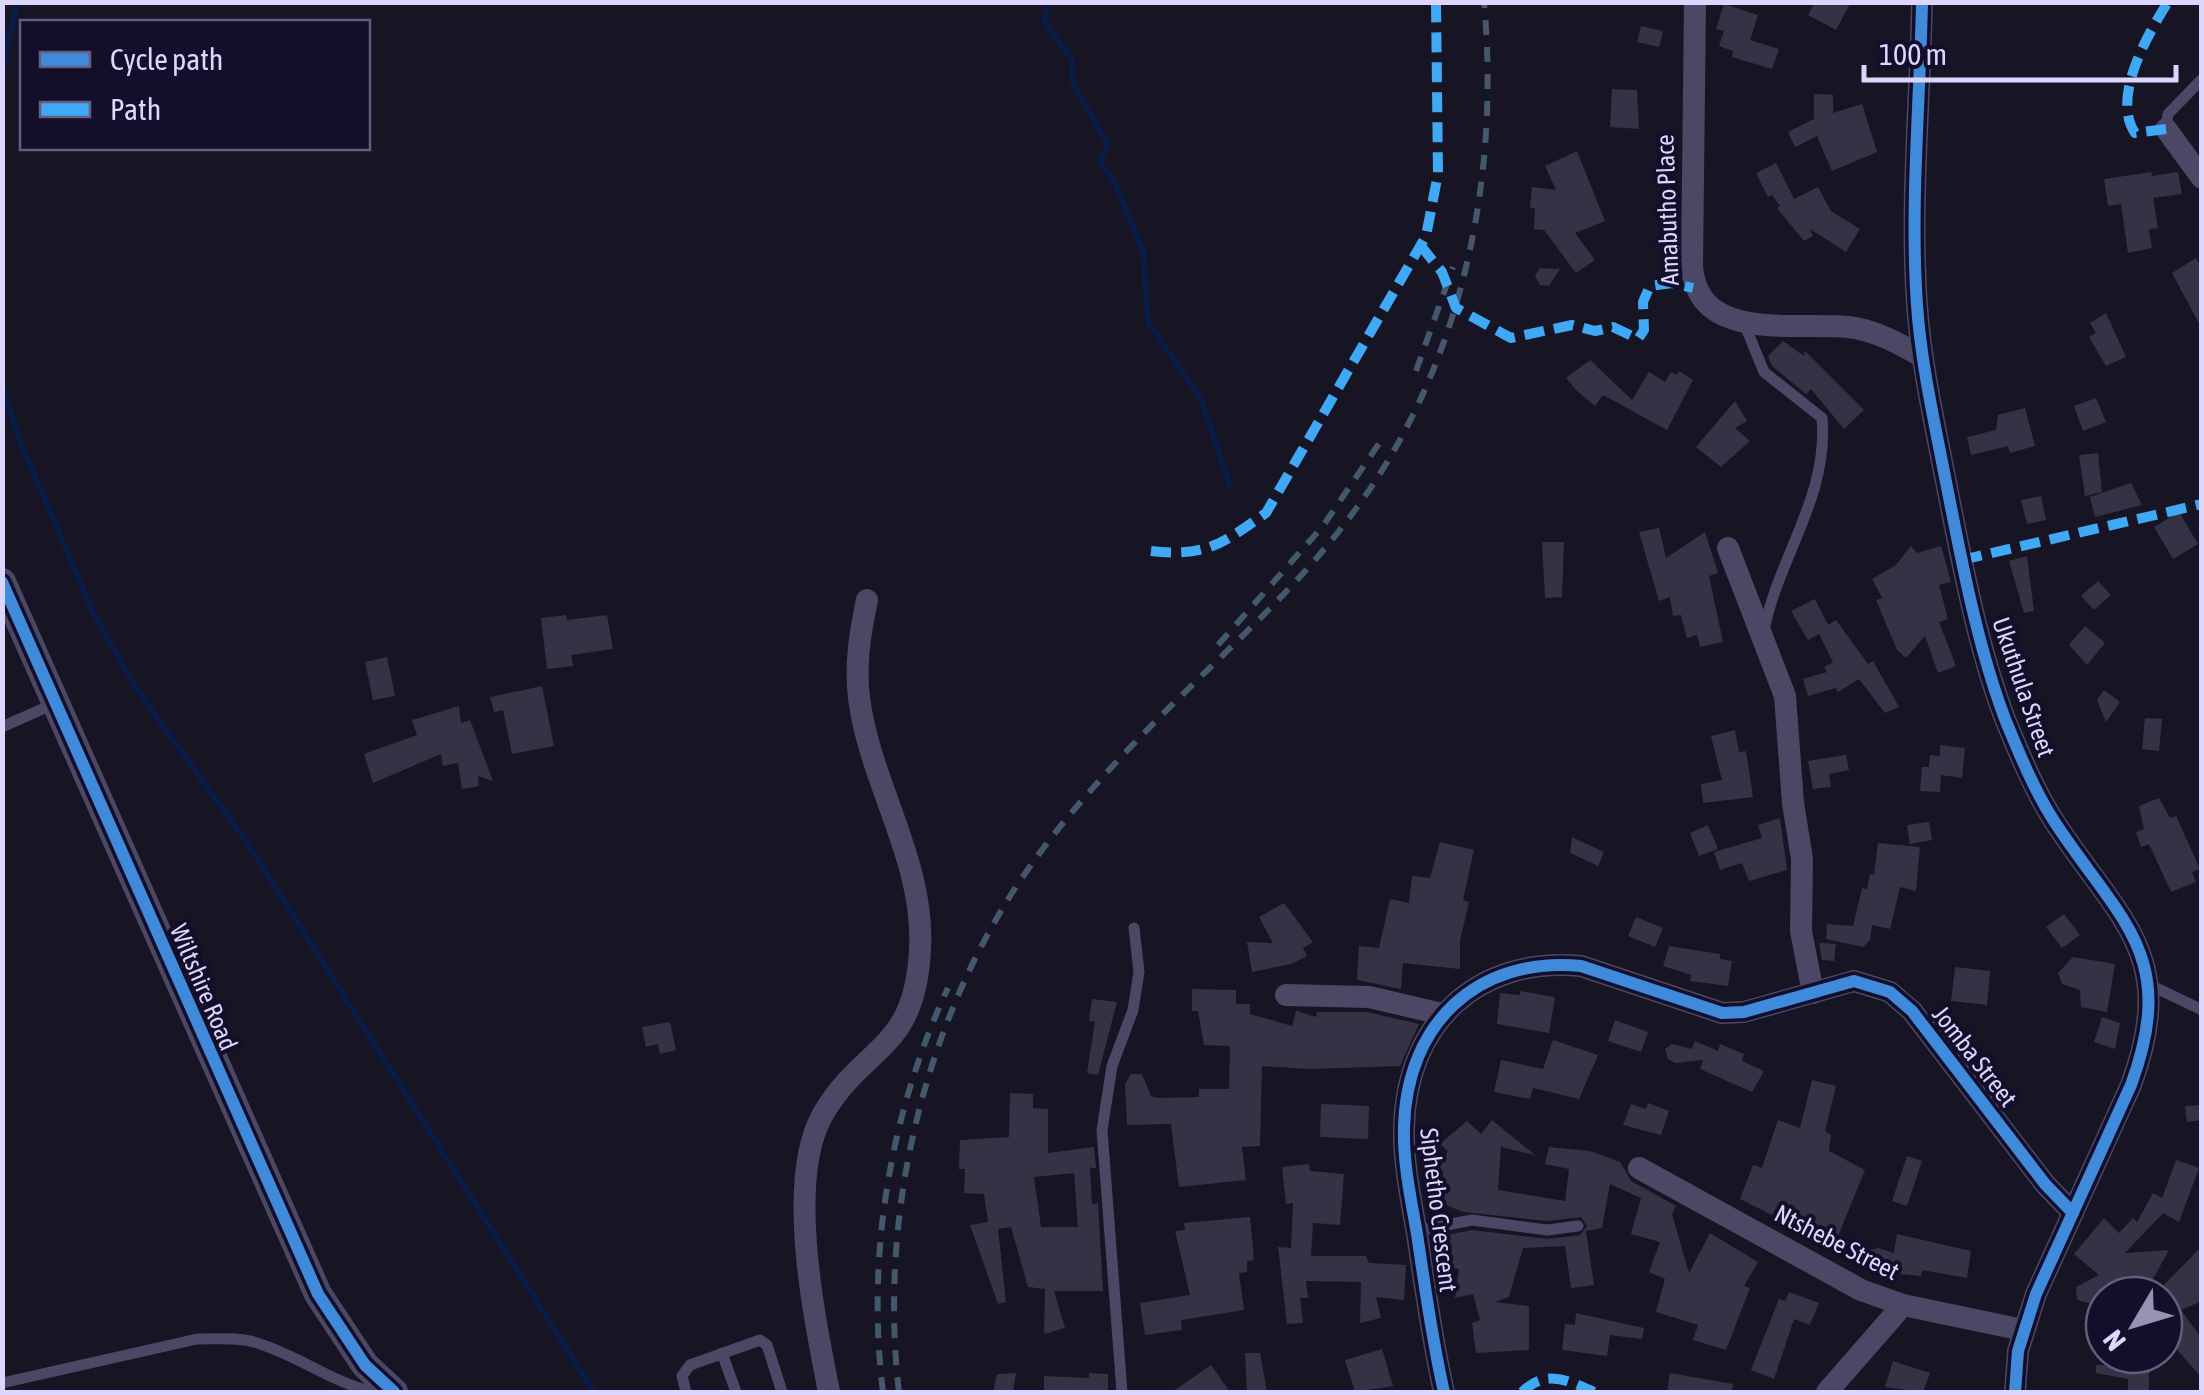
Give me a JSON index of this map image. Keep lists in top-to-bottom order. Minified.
{"streets":{"street":["Amabutho Place","Ukuthula Street","Wiltshire Road","Jomba Street","Siphetho Crescent","Ntshebe Street"]},"crossings":[["Amabutho Place","Ukuthula Street"],["Ukuthula Street","Jomba Street"],["Ukuthula Street","Ntshebe Street"],["Jomba Street","Siphetho Crescent"]],"legend":["Cycle path","Path"],"scale_bar":"100 m","north":"bottom left"}
